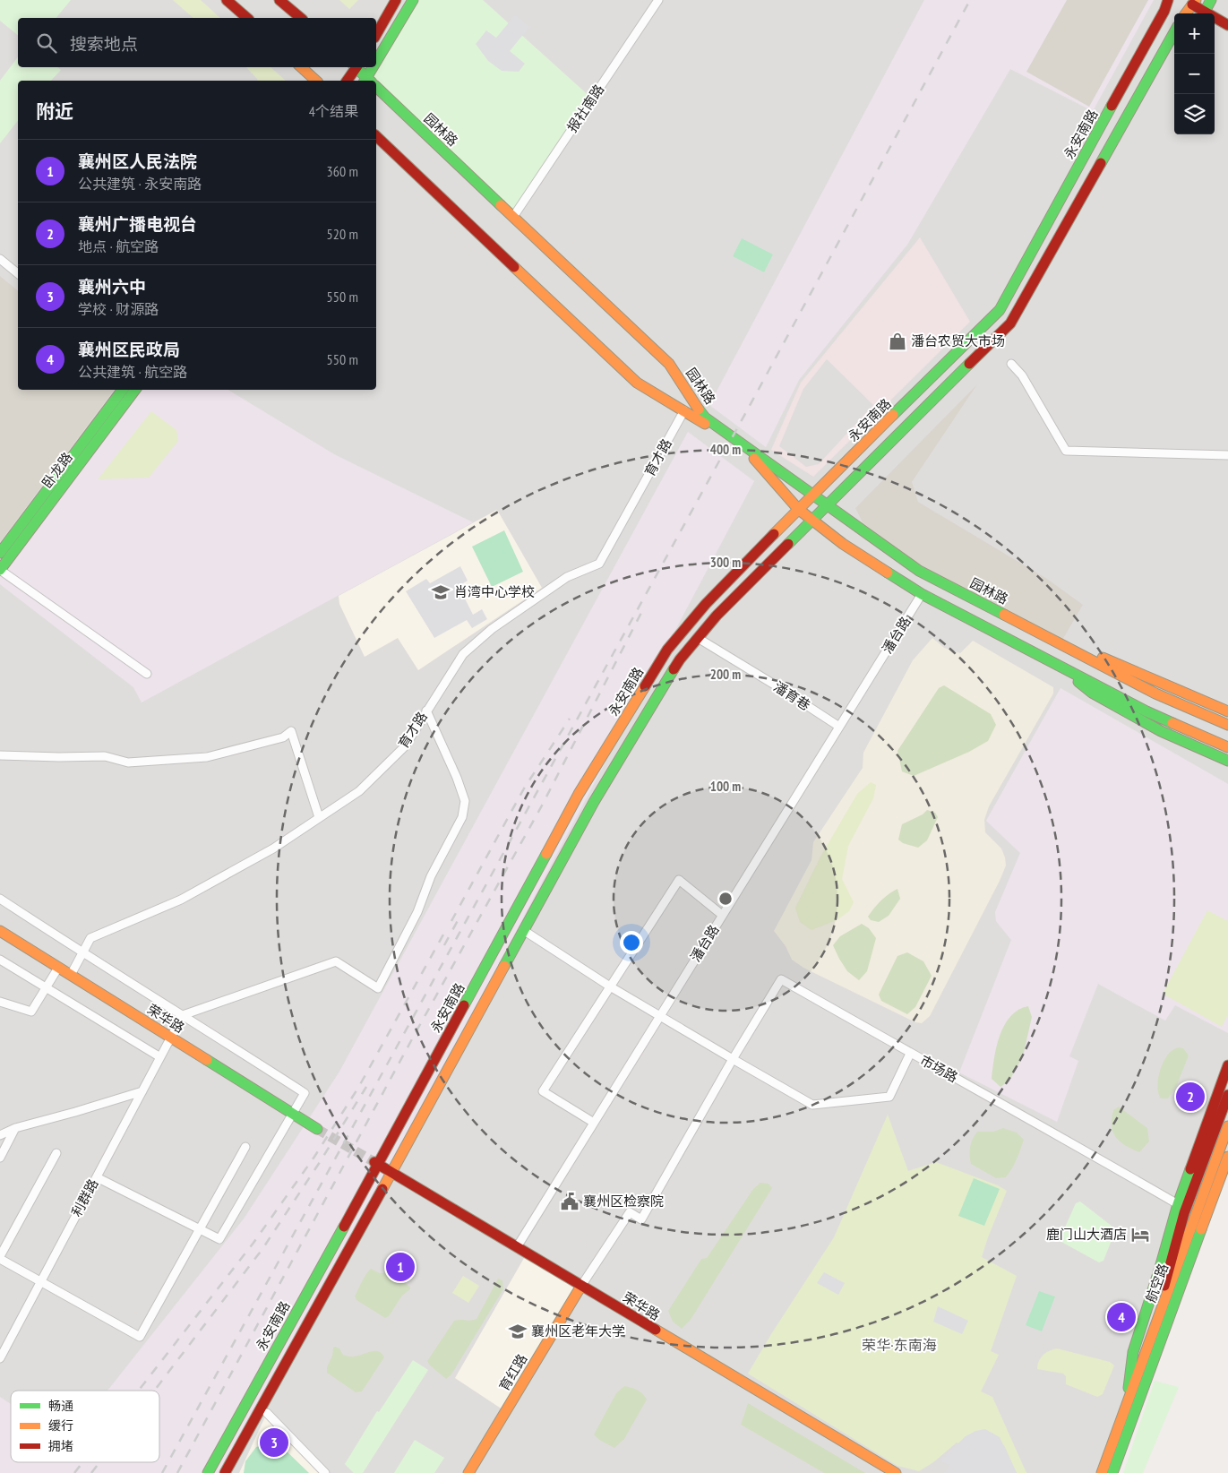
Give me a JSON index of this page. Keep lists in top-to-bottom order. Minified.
{"streets":{"main road":["园林路","永安南路","卧龙路","荣华路","航空路","育红路"],"street":["报社南路","育才路","潘台路","潘育巷","市场路","利群路"]},"crossings":[["报社南路","园林路"],["园林路","永安南路"],["园林路","育才路"],["园林路","潘台路"],["永安南路","荣华路"],["育才路","荣华路"],["潘台路","潘育巷"],["潘台路","荣华路"],["荣华路","利群路"],["荣华路","育红路"]],"districts":["荣华·东南海"],"places":{"shop":["潘台农贸大市场"],"school or university":["肖湾中心学校","襄州区老年大学"],"public building":["襄州区检察院"],"hotel":["鹿门山大酒店"]},"legend":["畅通","缓行","拥堵"],"page":{"map_buttons":["+","−"],"search":"搜索地点","heading":["附近","4个结果"],"list":[{"mark":"1","name":"襄州区人民法院","note":"公共建筑 · 永安南路","value":"360 m"},{"mark":"2","name":"襄州广播电视台","note":"地点 · 航空路","value":"520 m"},{"mark":"3","name":"襄州六中","note":"学校 · 财源路","value":"550 m"},{"mark":"4","name":"襄州区民政局","note":"公共建筑 · 航空路","value":"550 m"}],"pins":["2","1","4","3"]},"rings":["400 m","300 m","200 m","100 m"]}
